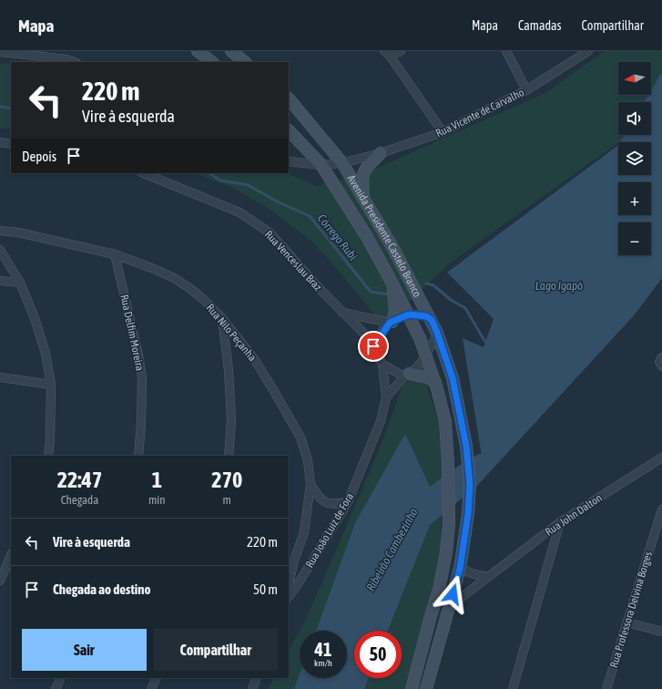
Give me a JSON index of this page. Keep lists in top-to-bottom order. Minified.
{"streets":{"main road":["Avenida Presidente Castelo Branco"],"street":["Rua Vicente de Carvalho","Rua Venceslau Braz","Rua Delfim Moreira","Rua Nilo Peçanha","Rua John Dalton","Rua João Luiz de Fora","Rua Professora Delvina Borges"]},"crossings":[["Rua Vicente de Carvalho","Avenida Presidente Castelo Branco"],["Avenida Presidente Castelo Branco","Rua Venceslau Braz"],["Avenida Presidente Castelo Branco","Rua John Dalton"],["Avenida Presidente Castelo Branco","Rua João Luiz de Fora"],["Rua Venceslau Braz","Rua João Luiz de Fora"],["Rua Delfim Moreira","Rua Nilo Peçanha"]],"water":["Córrego Rubi","Lago Igapó","Ribeirão Cambezinho"],"north":"left","page":{"header":"Mapa","nav":["Mapa","Camadas","Compartilhar"],"map_buttons":["+","−"],"turn":["220 m","Vire à esquerda"],"then":"Depois","eta":["22:47","Chegada","1","min","270","m"],"list":[{"name":"Vire à esquerda","value":"220 m"},{"name":"Chegada ao destino","value":"50 m"}],"buttons":["Sair","Compartilhar"],"speed":"41 km/h","limit":"50"}}
